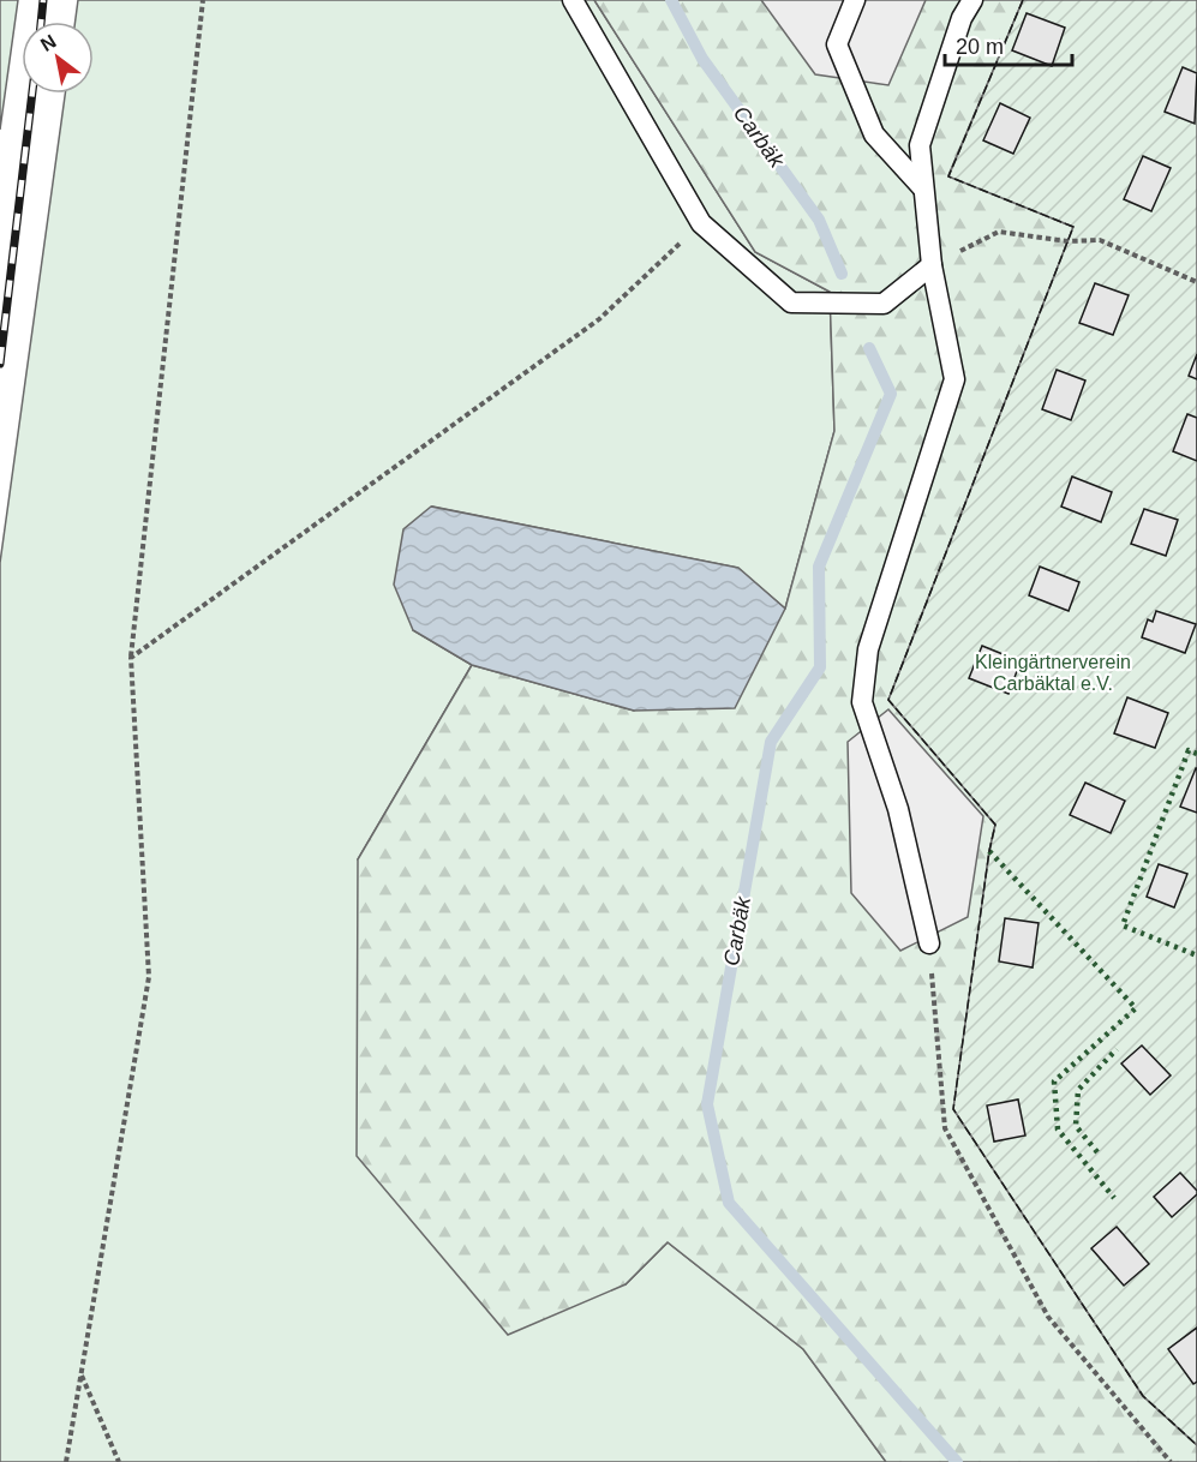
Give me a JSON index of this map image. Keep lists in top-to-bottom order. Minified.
{"water":["Carbäk"],"parks":["Kleingärtnerverein Carbäktal e.V."],"scale_bar":"20 m","north":"top left"}
